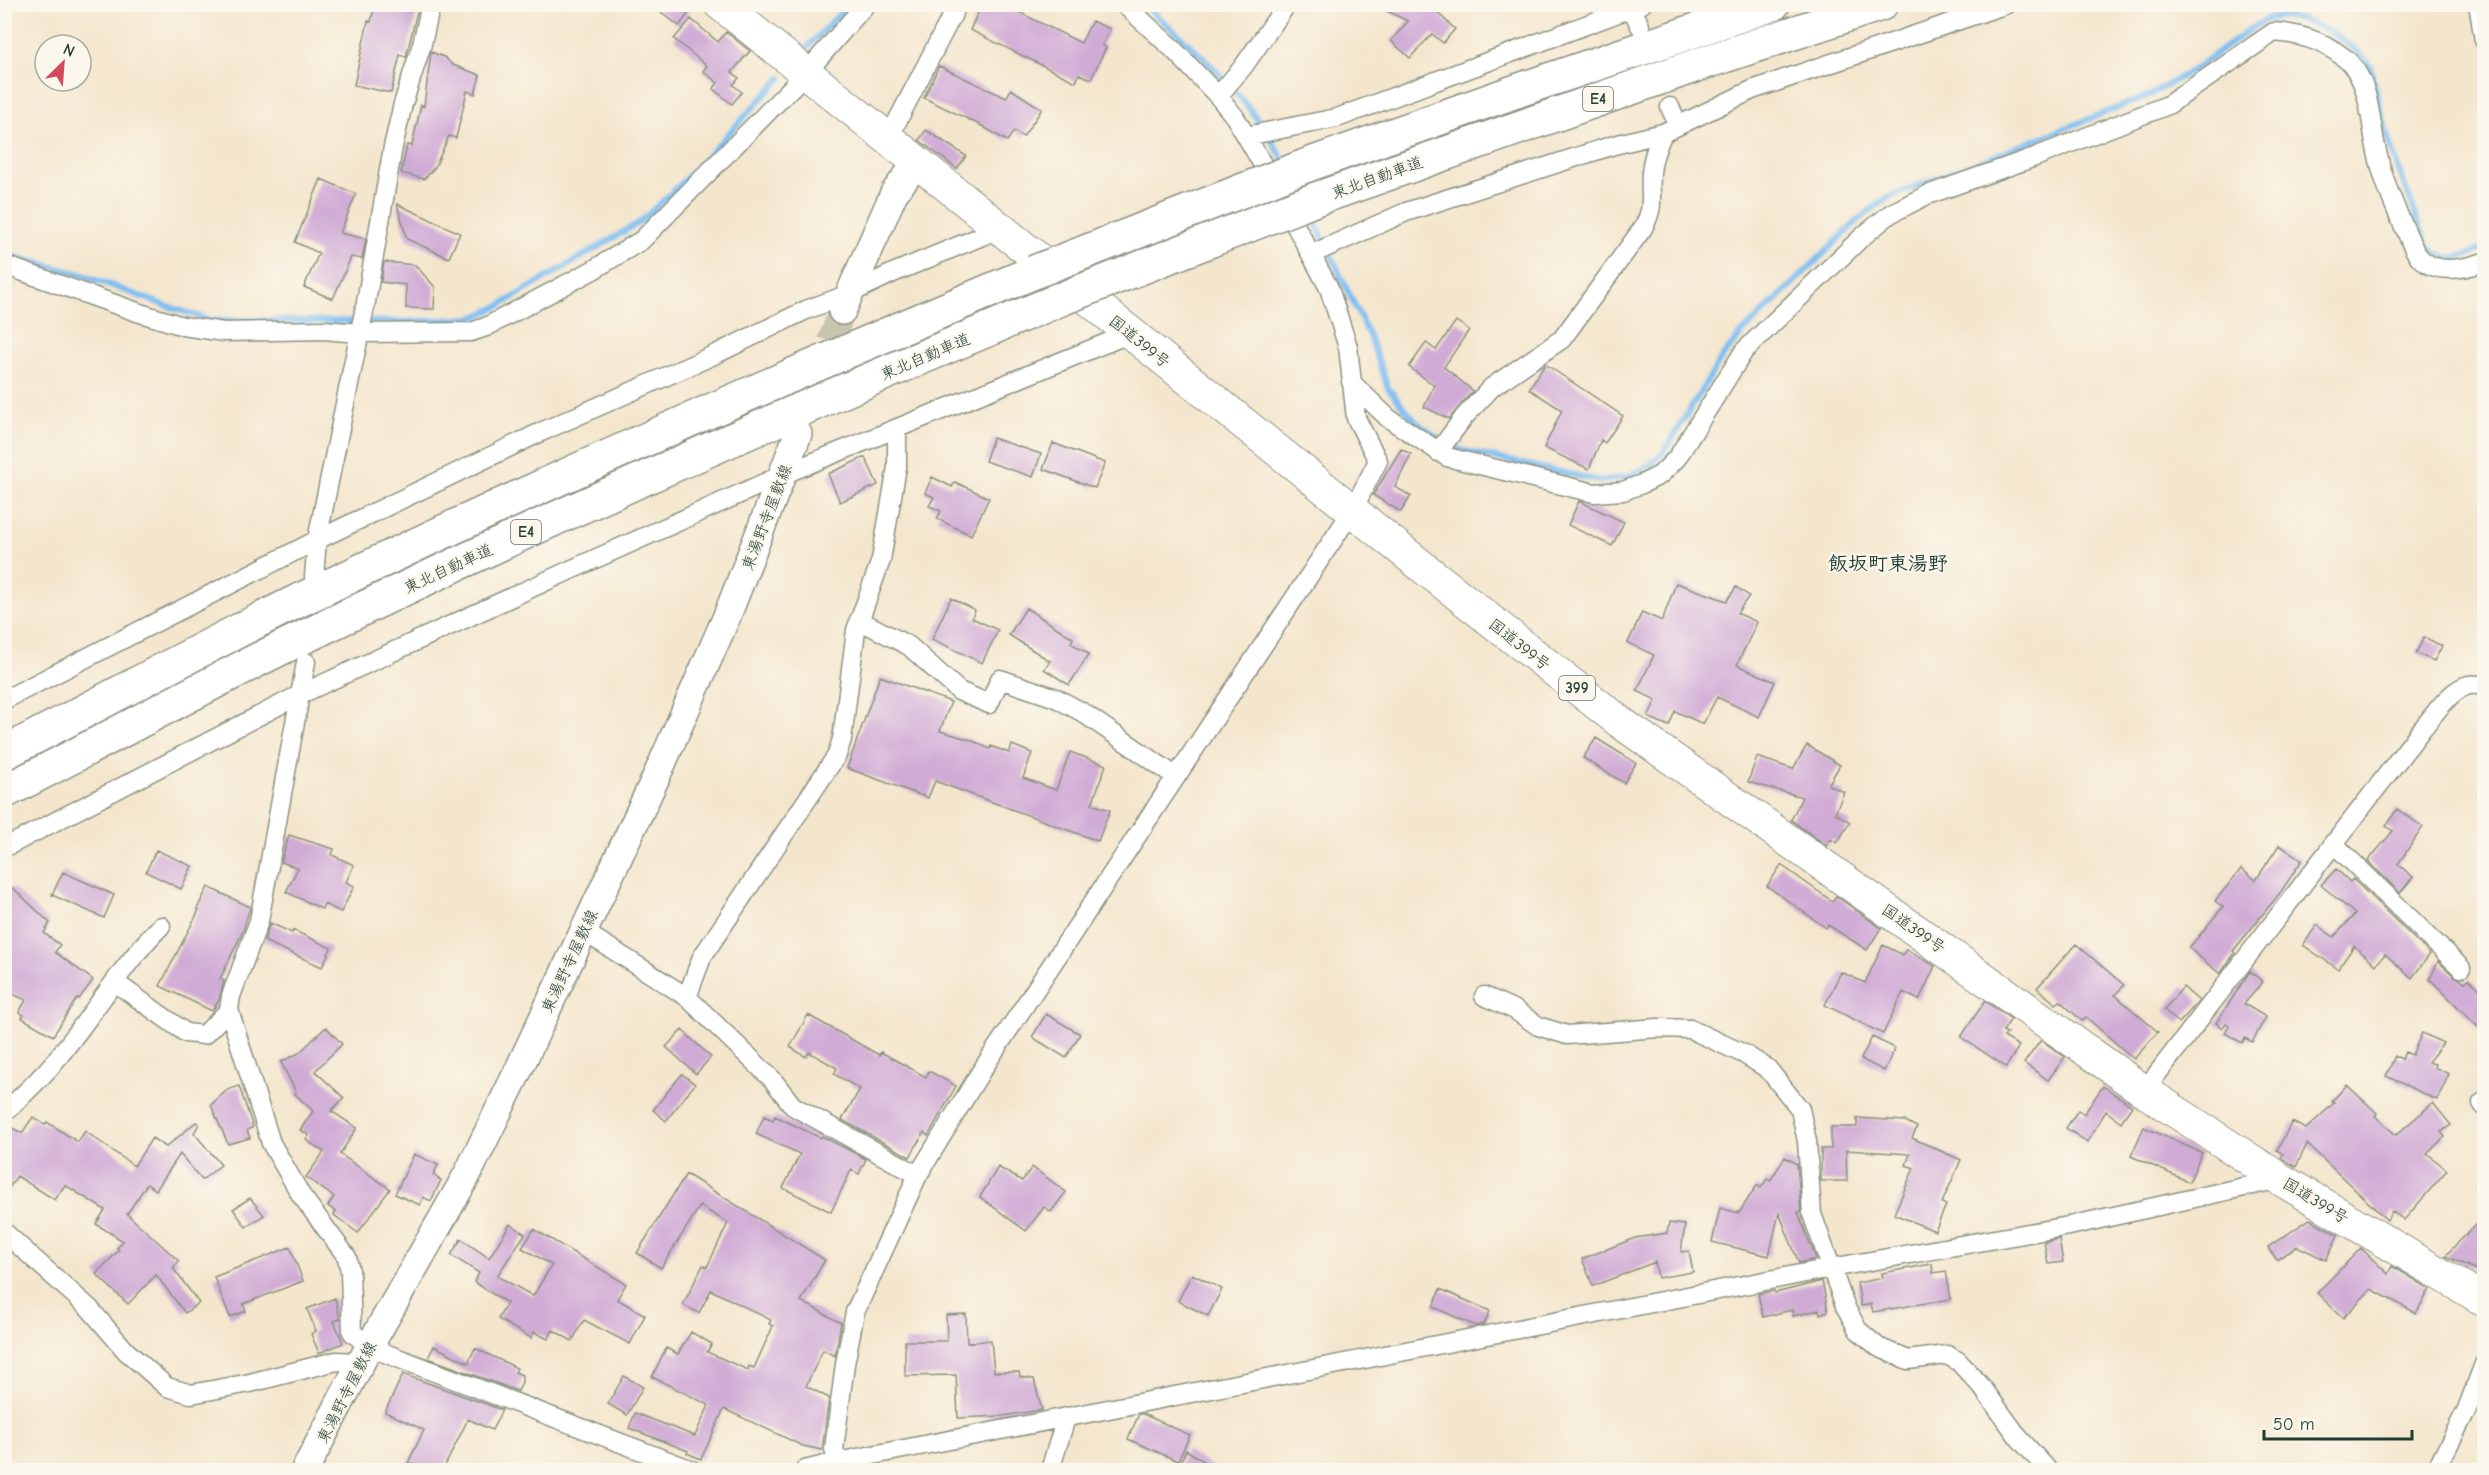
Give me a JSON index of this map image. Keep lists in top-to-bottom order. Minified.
{"streets":{"highway":["E4","東北自動車道","国道399号","399"],"main road":["東湯野寺屋敷線"]},"districts":["飯坂町東湯野"],"scale_bar":"50 m","north":"top right"}
